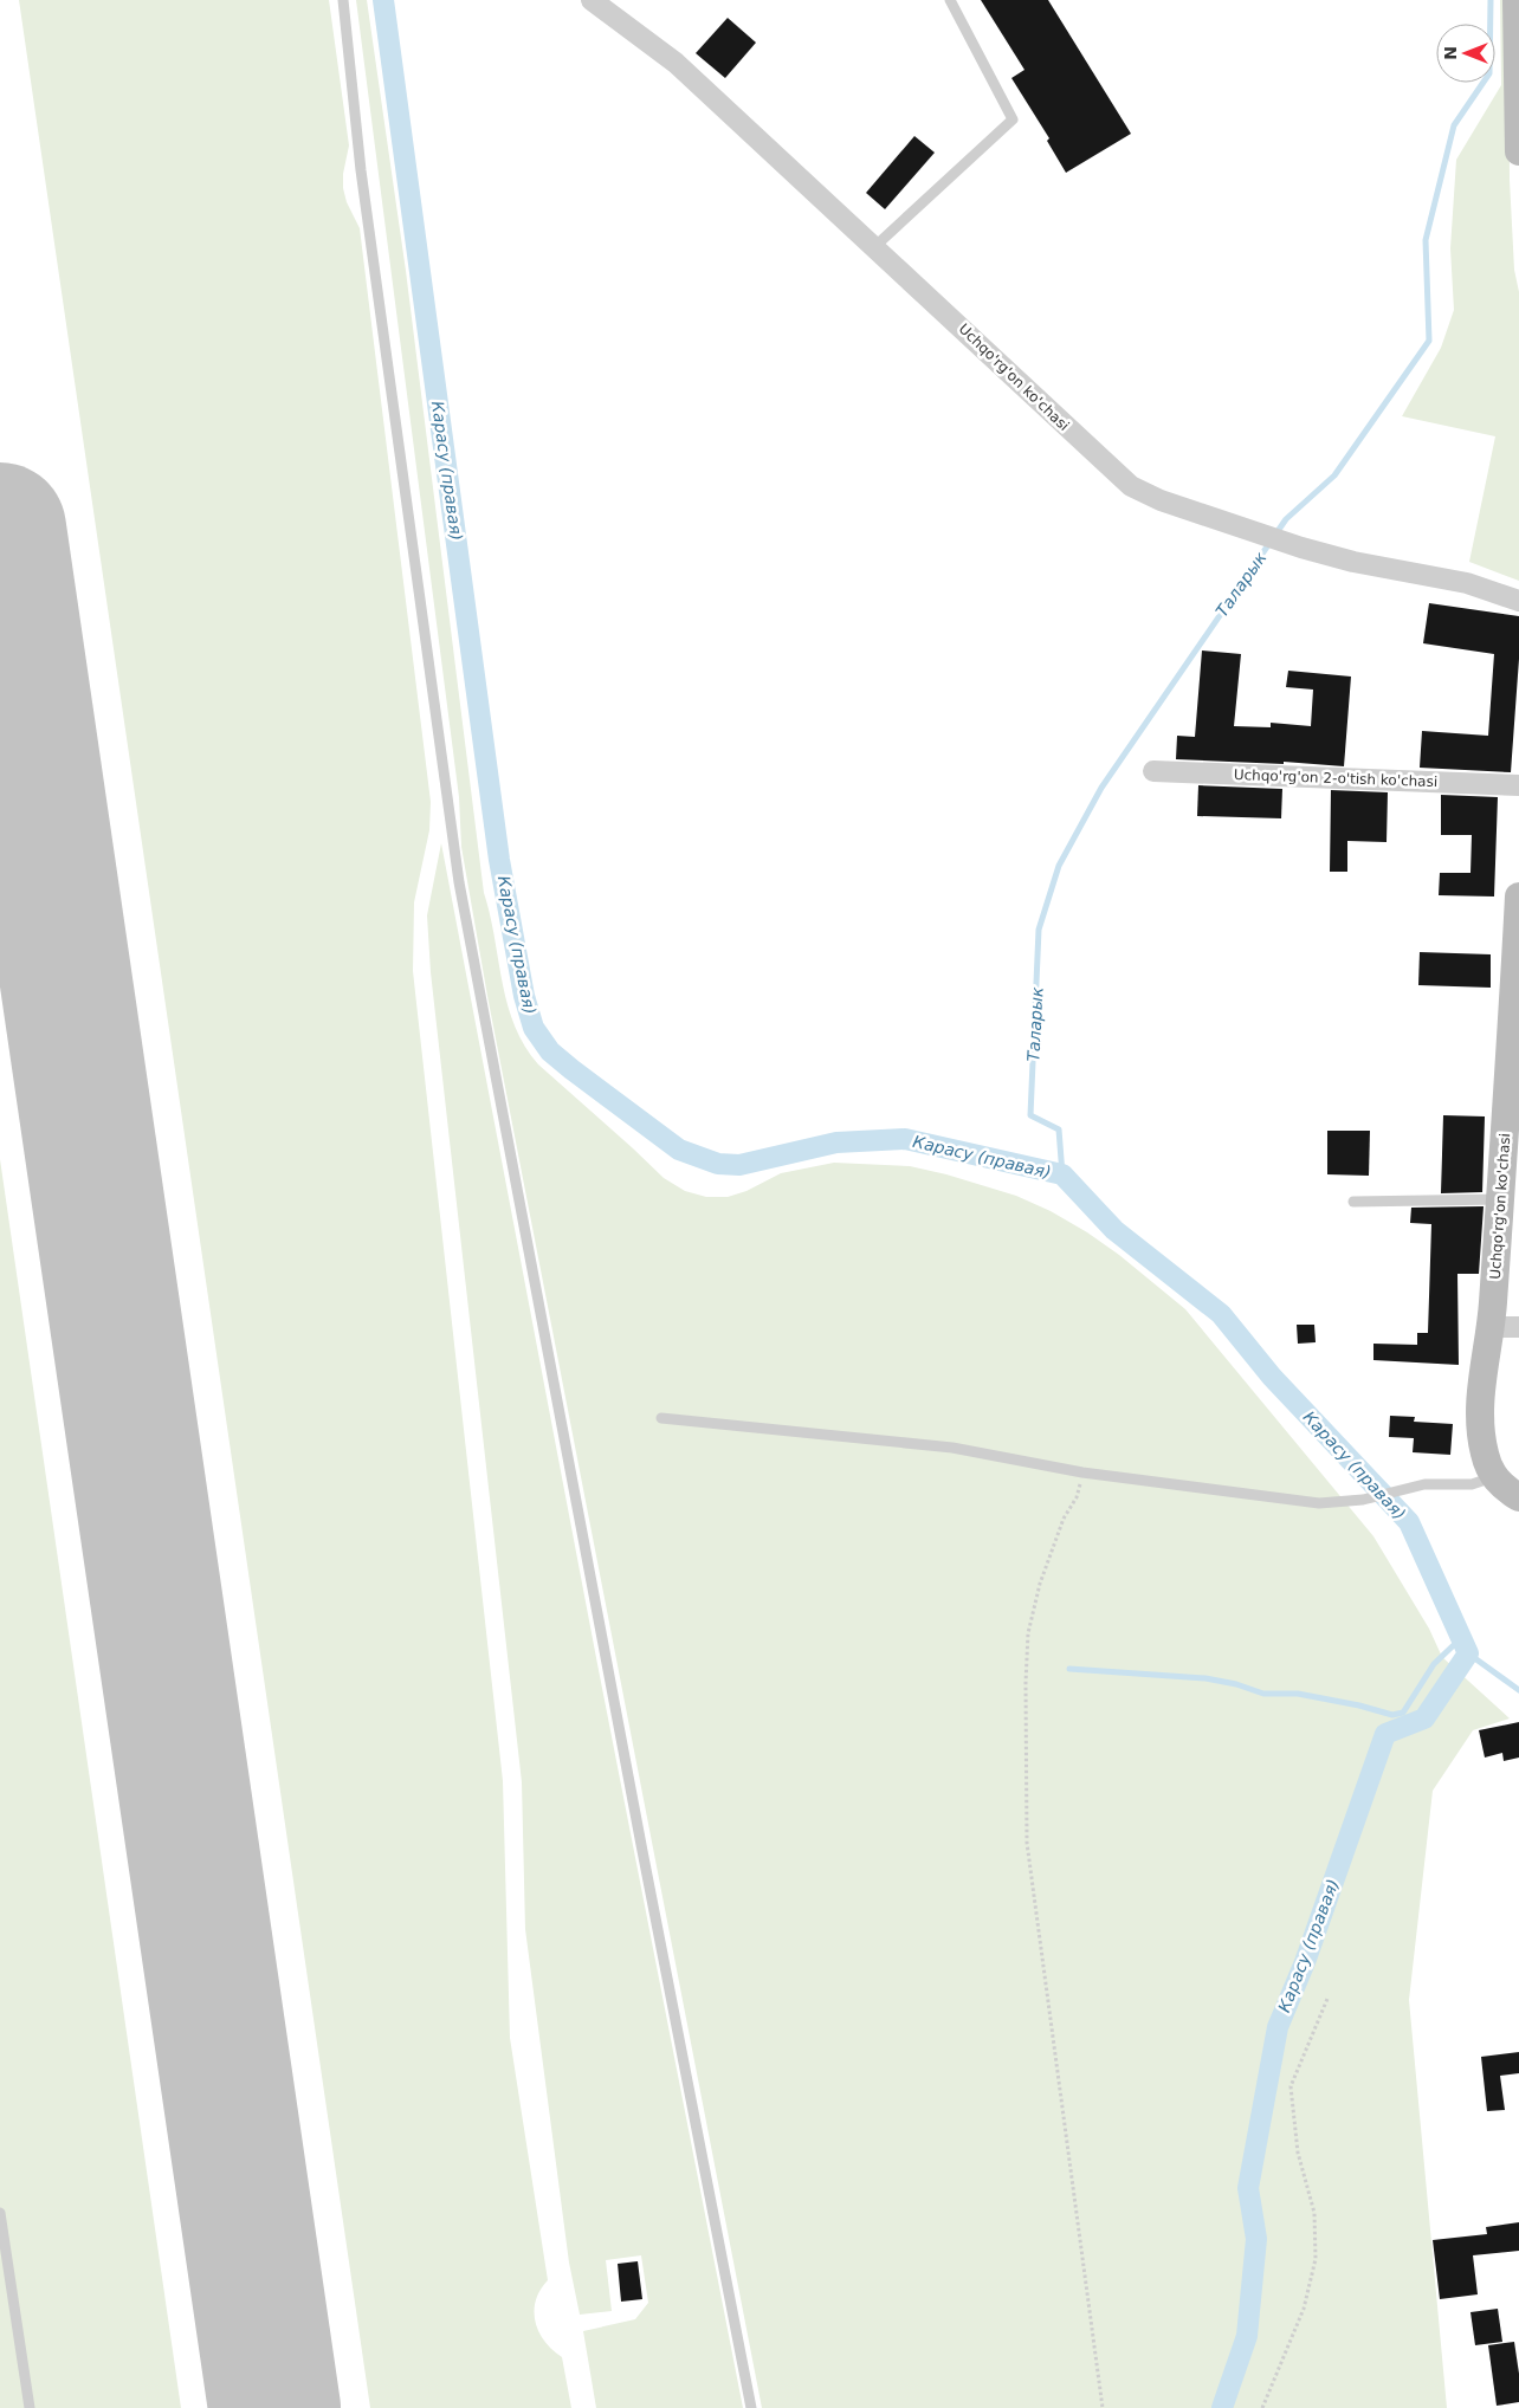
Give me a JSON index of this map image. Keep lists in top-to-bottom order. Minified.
{"streets":{"street":["Uchqo'rg'on ko'chasi","Uchqo'rg'on 2-o'tish ko'chasi"]},"water":["Карасу (правая)","Таларык"],"north":"left"}
